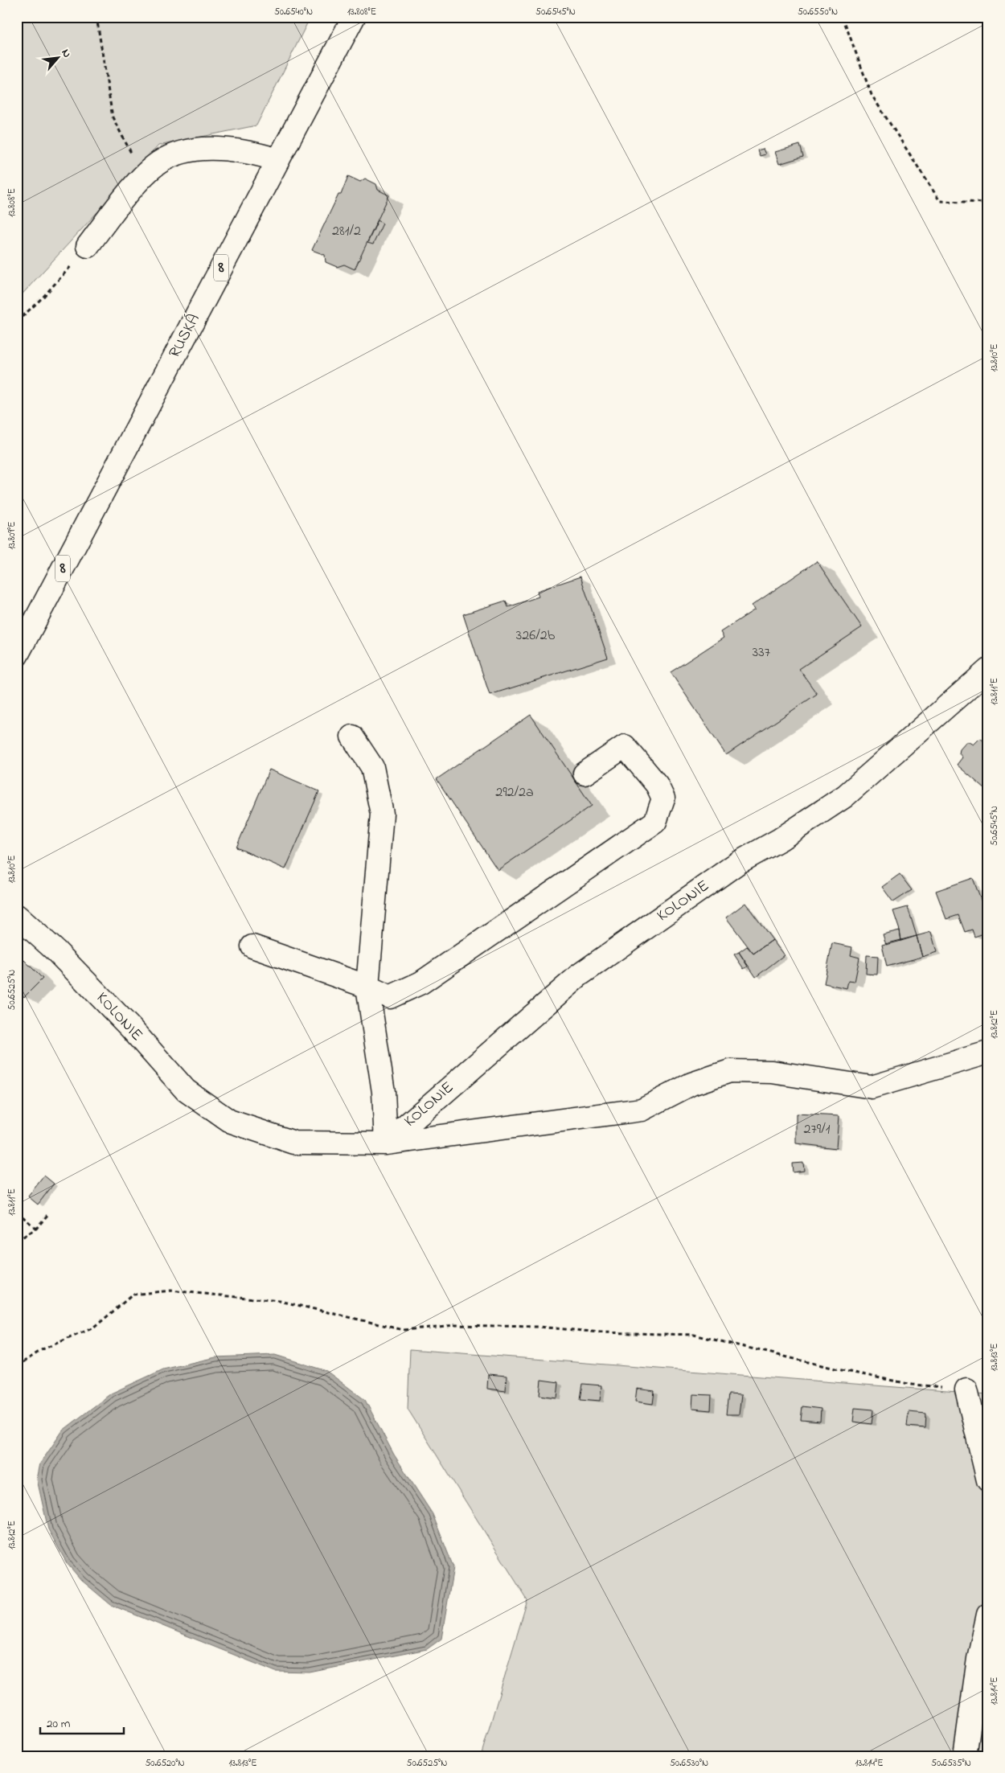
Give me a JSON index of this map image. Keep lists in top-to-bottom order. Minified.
{"streets":{"street":["8","RUSKÁ","KOLONIE"]},"house_numbers":["281/2","326/2b","337","292/2a","279/1"],"scale_bar":"20 m","north":"top right","coordinates":["50.6540°N","13.808°E","50.6545°N","50.6550°N","13.810°E","13.809°E","13.811°E","50.6525°N","13.812°E","13.813°E","13.814°E","50.6520°N","50.6530°N","50.6535°N"]}
